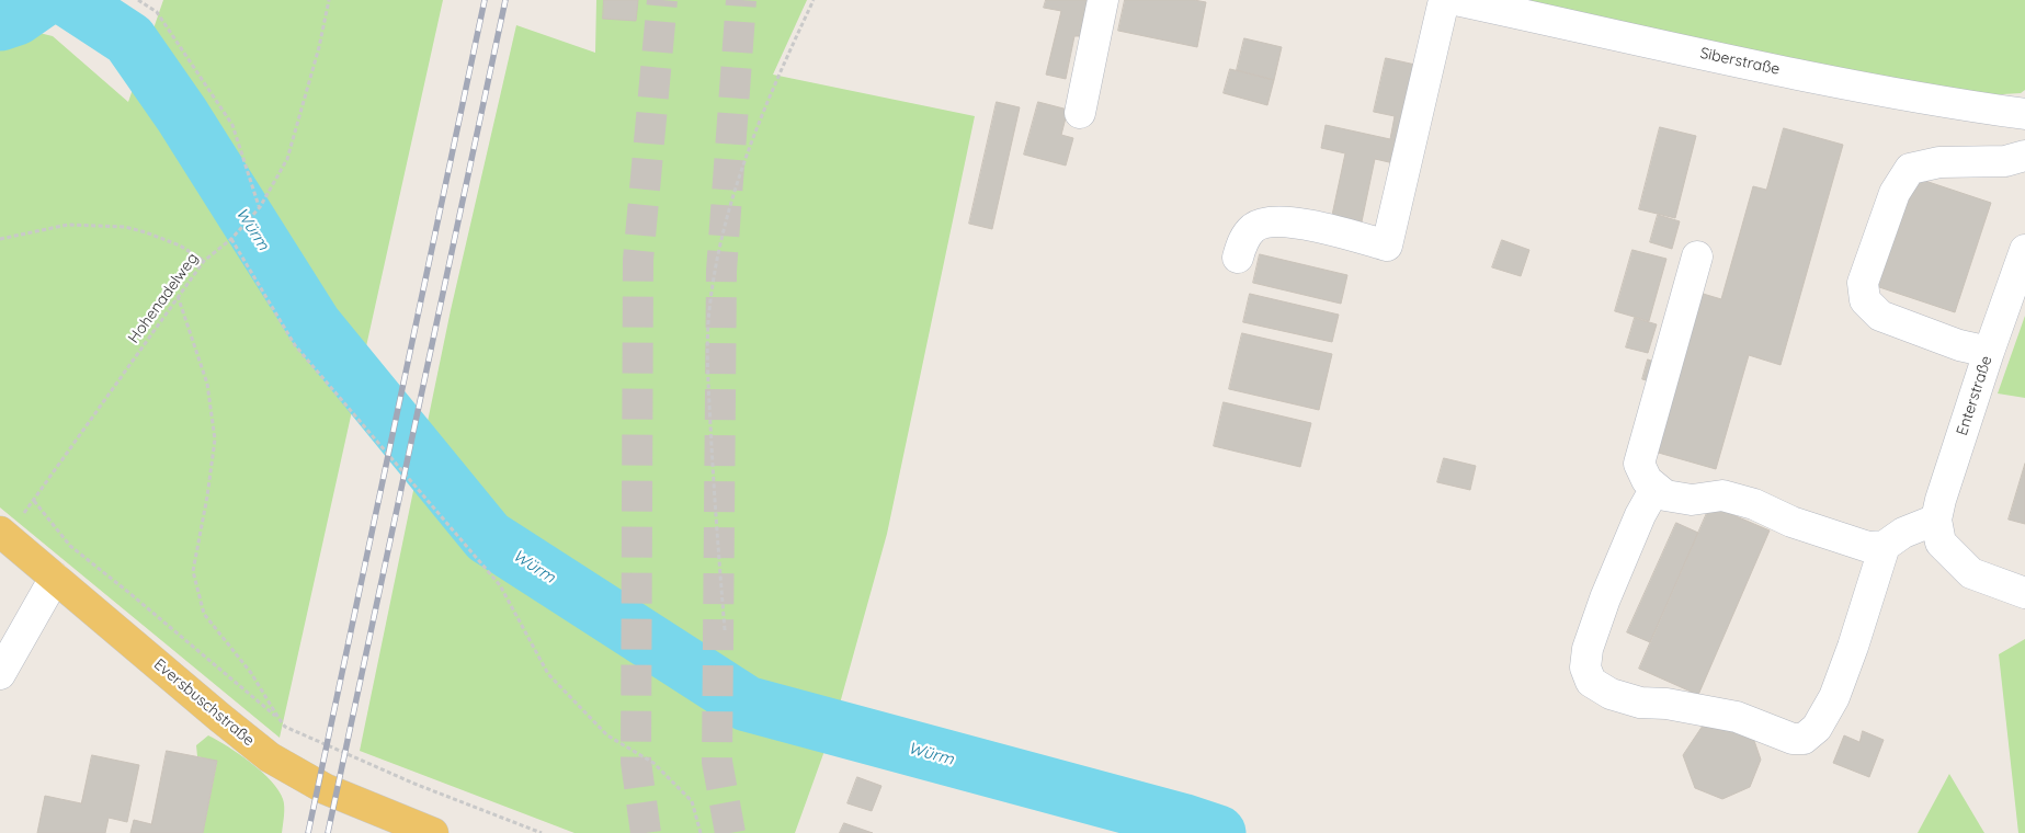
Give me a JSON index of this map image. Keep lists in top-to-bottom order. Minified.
{"streets":{"main road":["Eversbuschstraße"],"street":["Siberstraße","Enterstraße"],"path":["Hohenadelweg"]},"crossings":[["Hohenadelweg","Eversbuschstraße"]],"water":["Würm"]}
